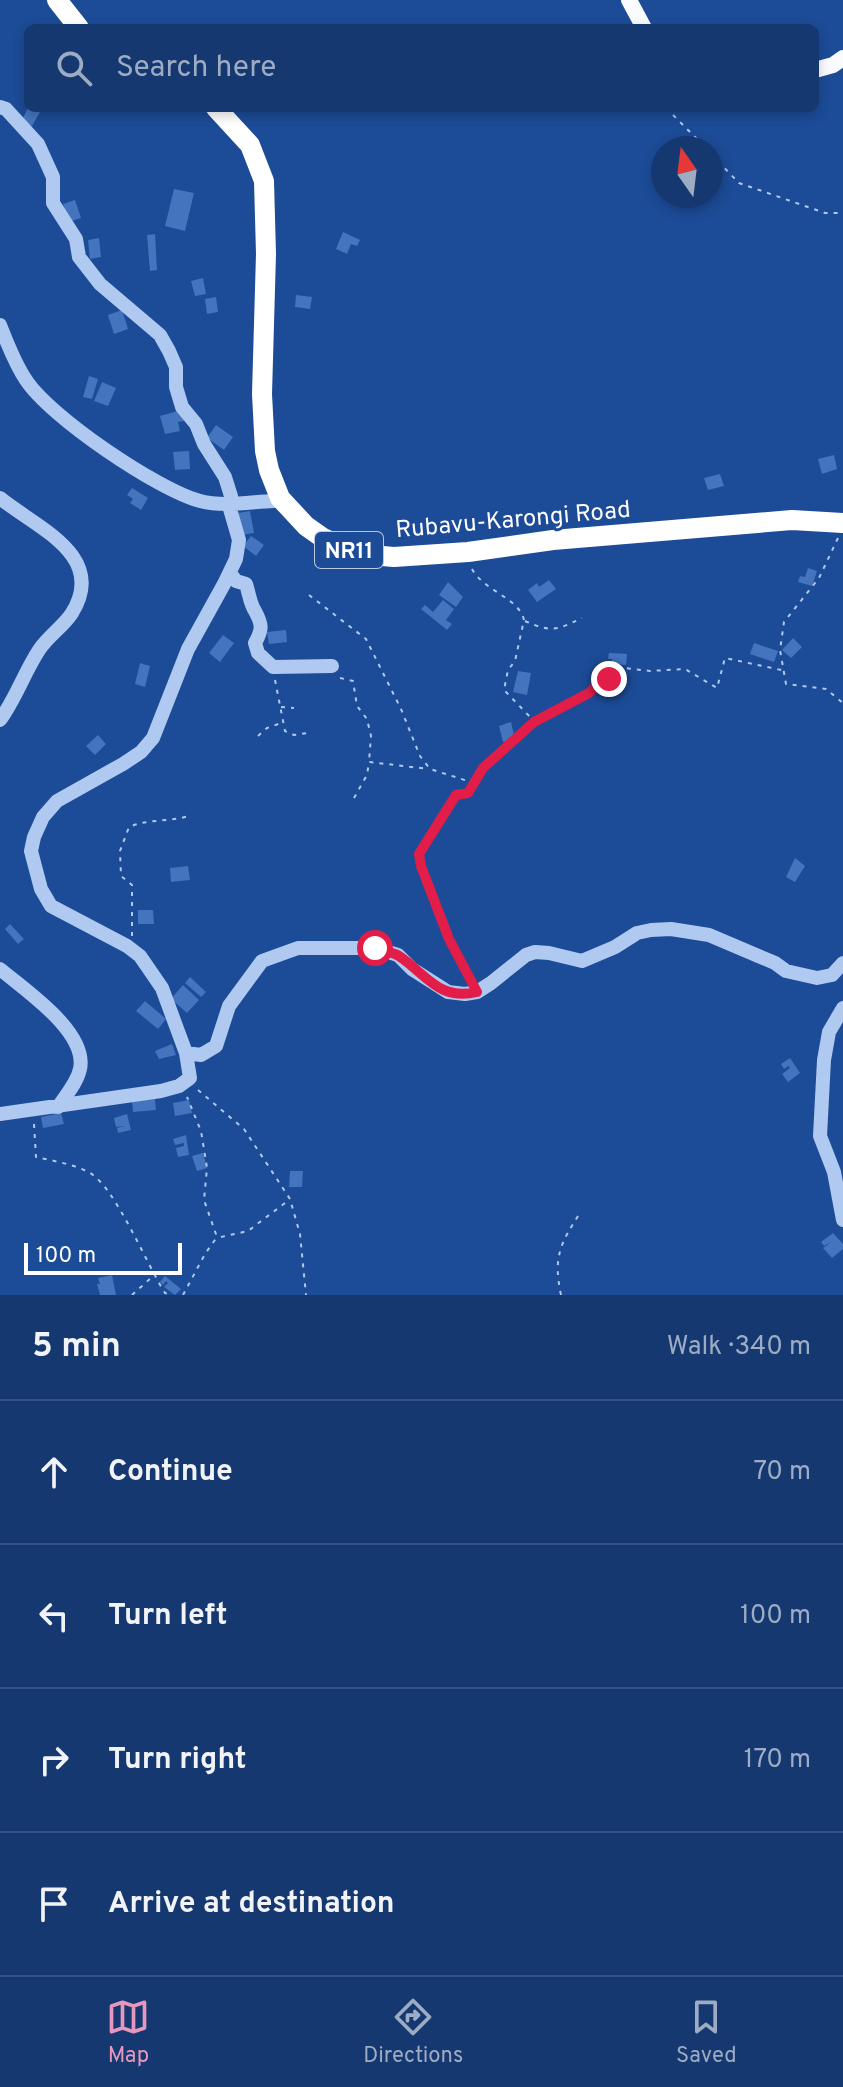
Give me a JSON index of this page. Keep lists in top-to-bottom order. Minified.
{"streets":{"highway":["Rubavu-Karongi Road","NR11"]},"scale_bar":"100 m","north":"top","page":{"search":"Search here","scale":"100 m","heading":["5 min","Walk · 340 m"],"list":[["Continue","70 m"],["Turn left","100 m"],["Turn right","170 m"],"Arrive at destination"],"nav":["Map","Directions","Saved"]}}
